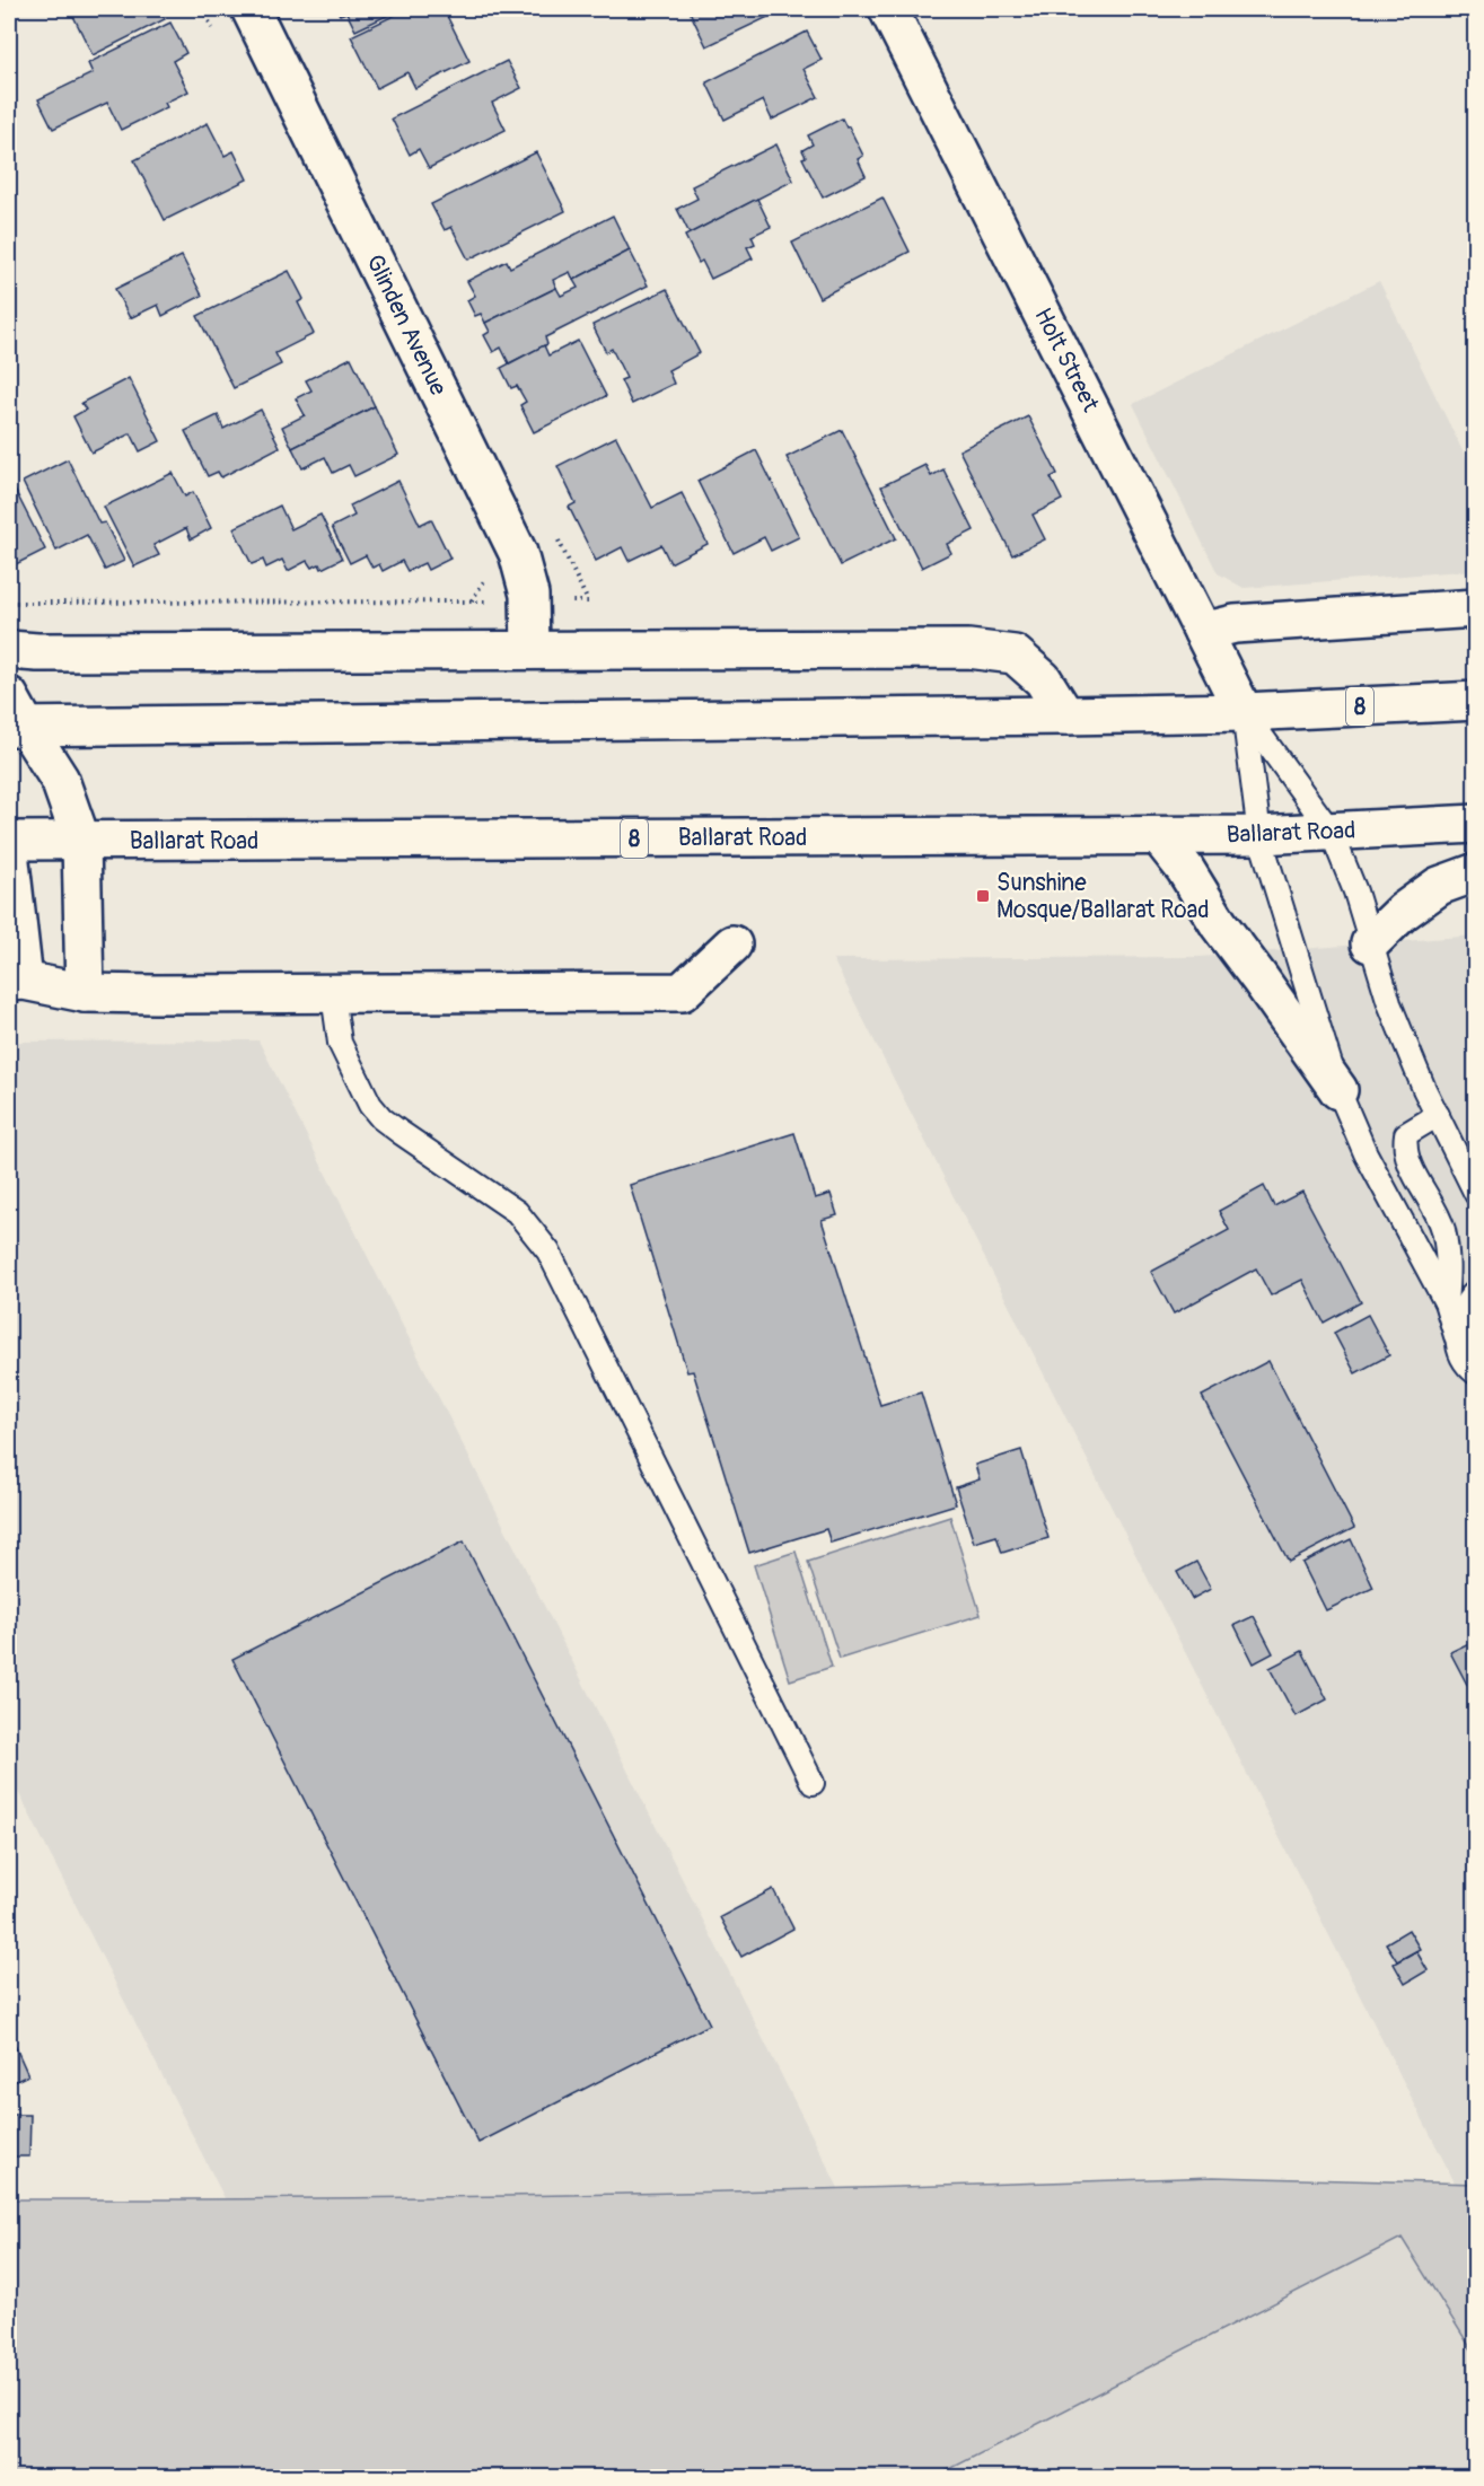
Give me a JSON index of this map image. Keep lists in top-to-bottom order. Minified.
{"streets":{"main road":["Glinden Avenue","Holt Street","8","Ballarat Road"]},"crossings":[["Holt Street","8"]],"places":{"transit":["Sunshine Mosque/Ballarat Road"]}}
